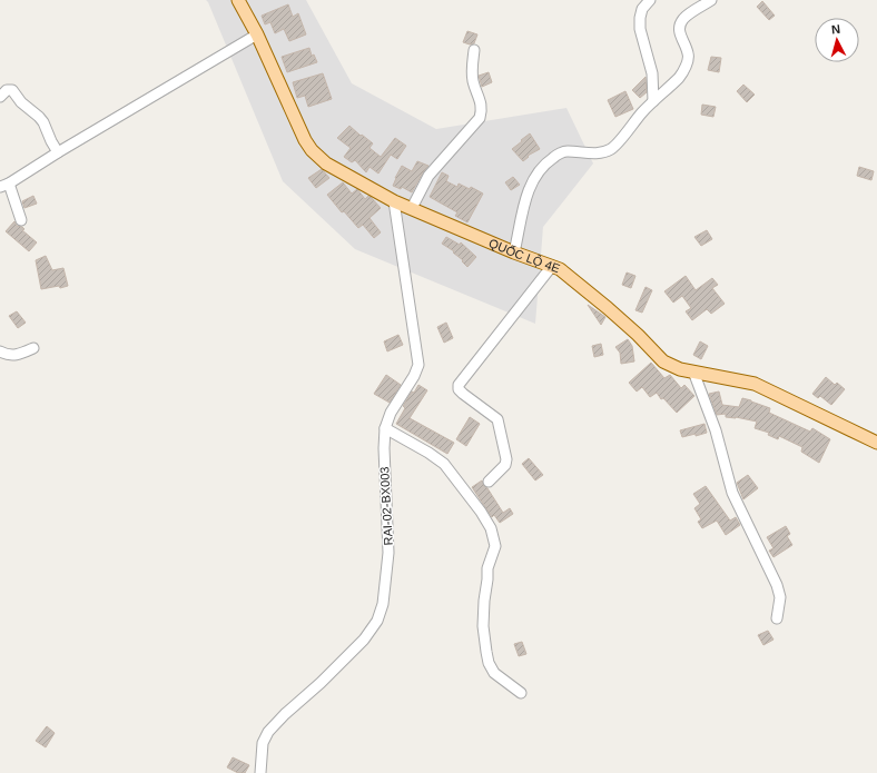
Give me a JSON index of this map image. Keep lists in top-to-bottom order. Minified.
{"streets":{"main road":["QUỐC LỘ 4E"],"street":["RAI-02-BX003"]},"crossings":[["QUỐC LỘ 4E","RAI-02-BX003"]],"north":"top"}
